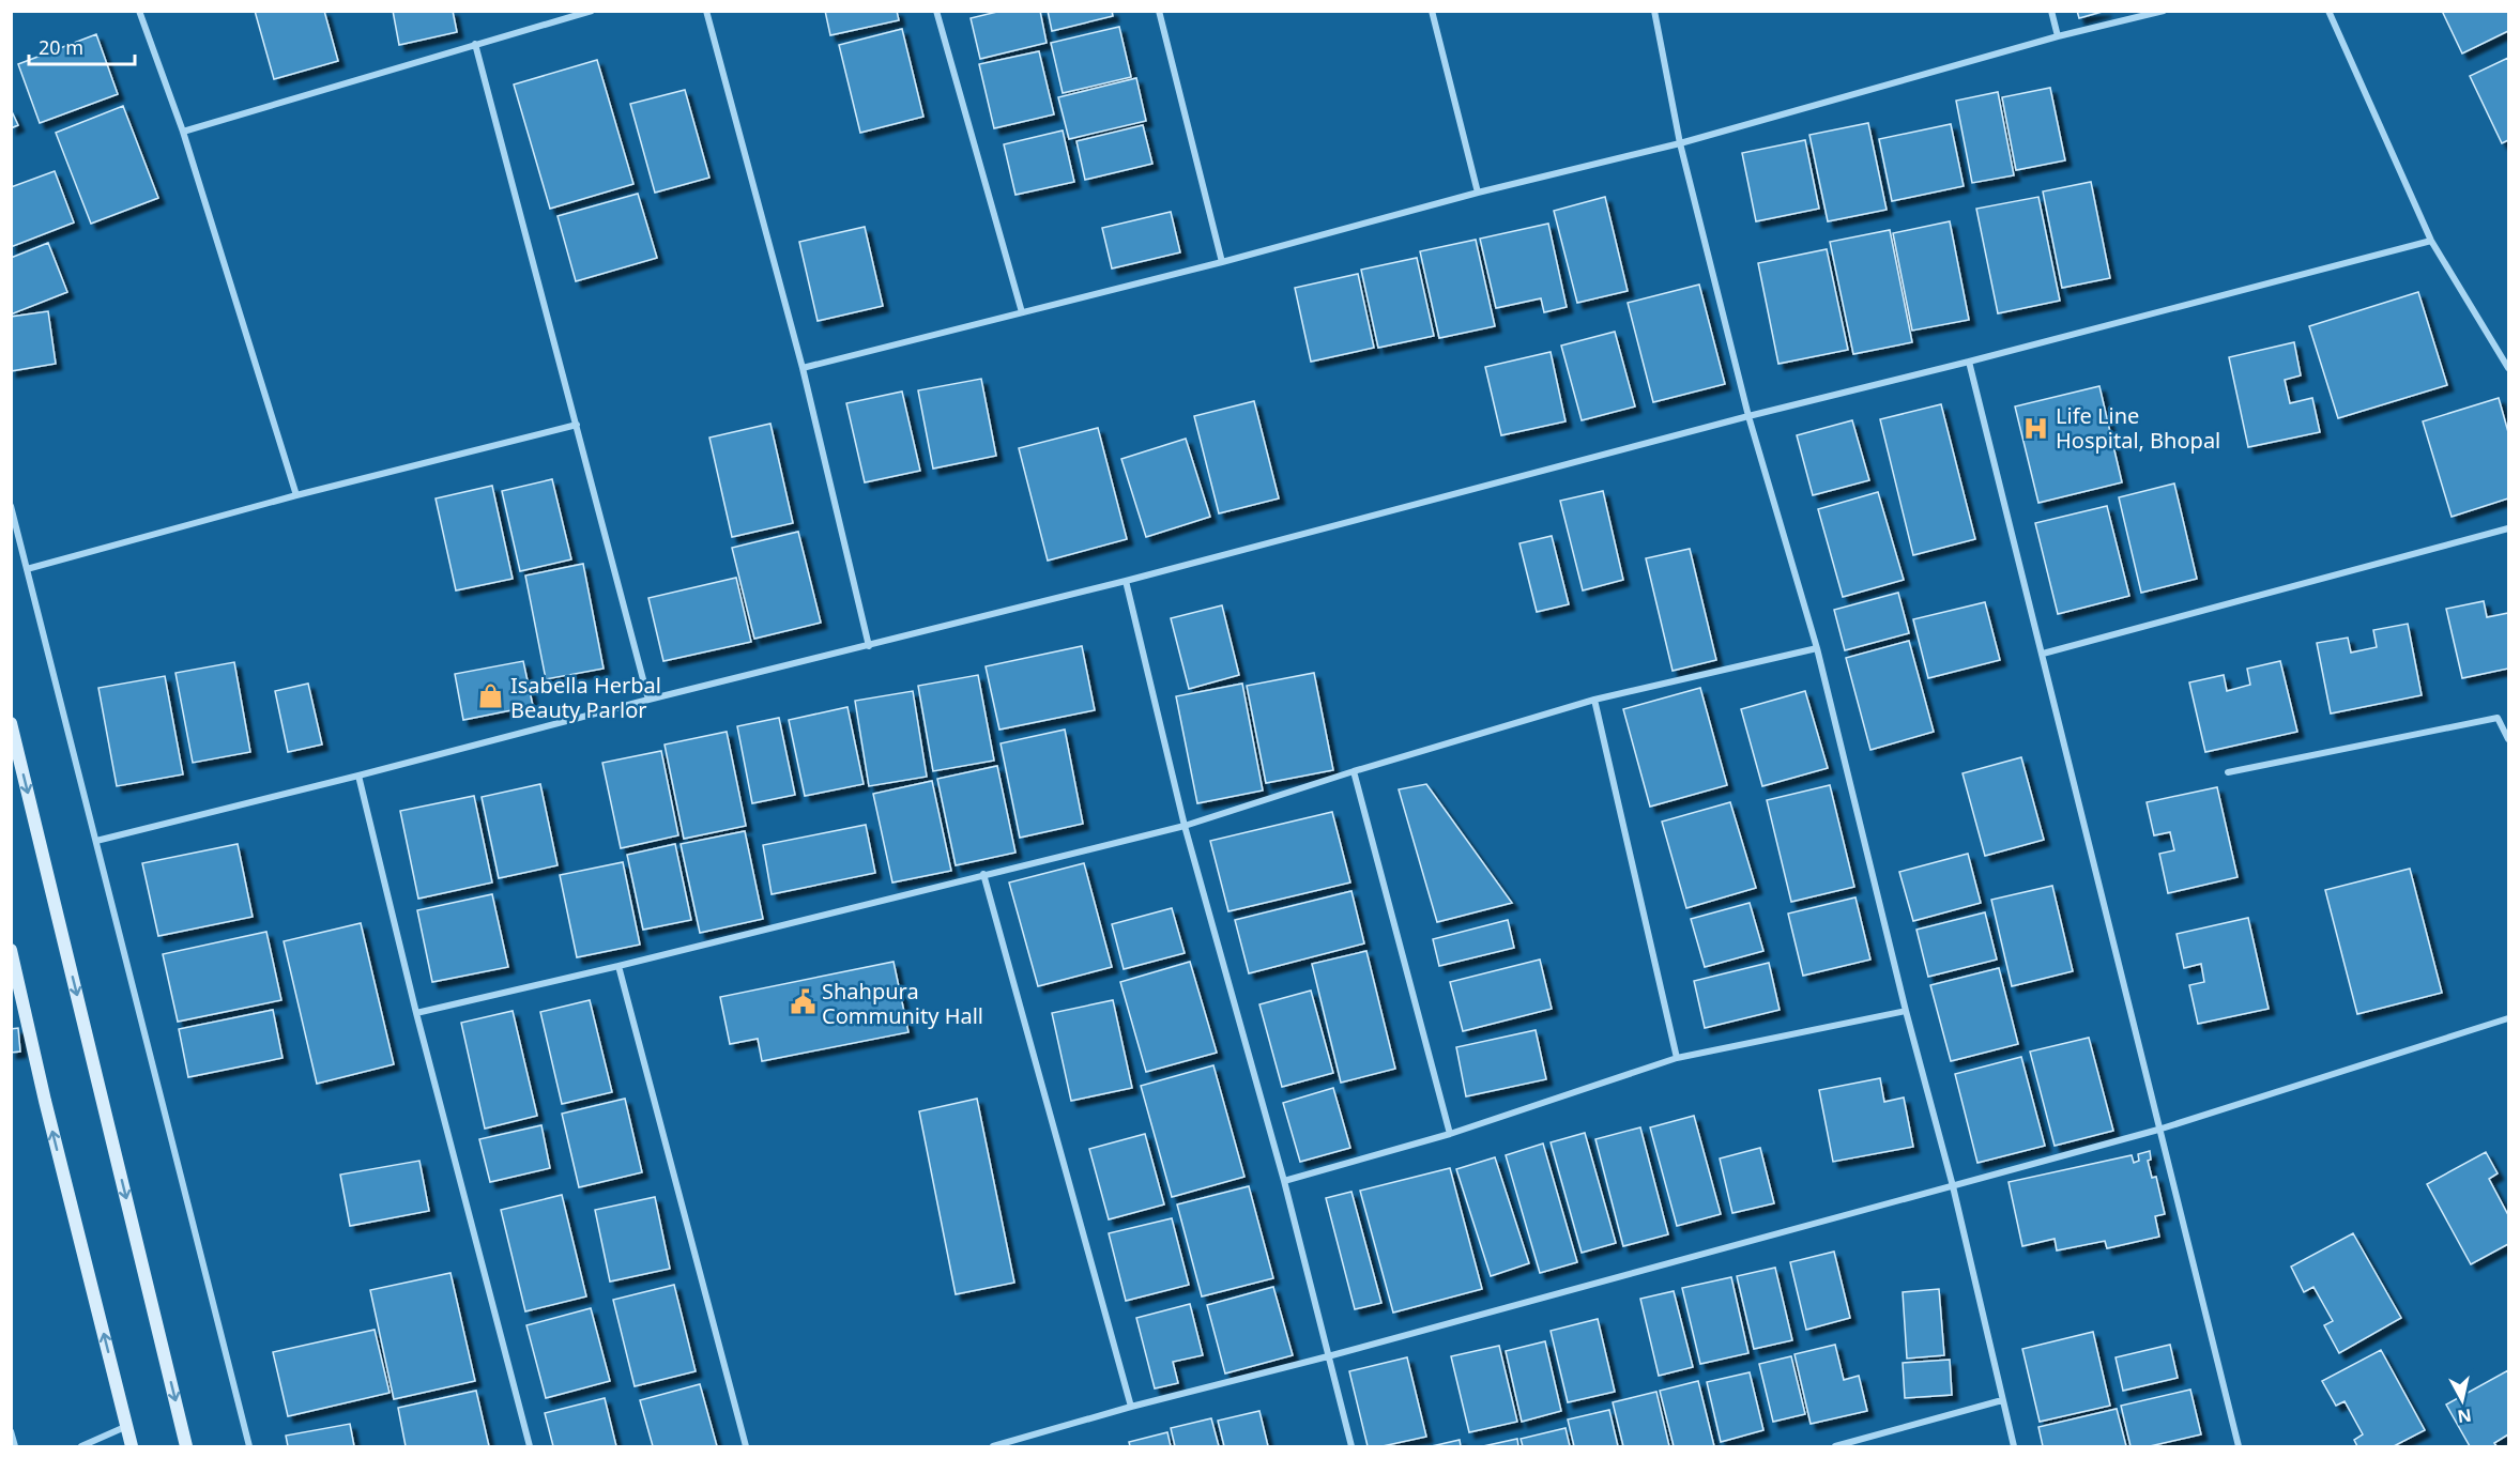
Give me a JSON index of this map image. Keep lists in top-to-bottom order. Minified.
{"places":{"hospital":["Life Line Hospital, Bhopal"],"shop":["Isabella Herbal Beauty Parlor"],"public building":["Shahpura Community Hall"]},"scale_bar":"20 m","north":"bottom"}
